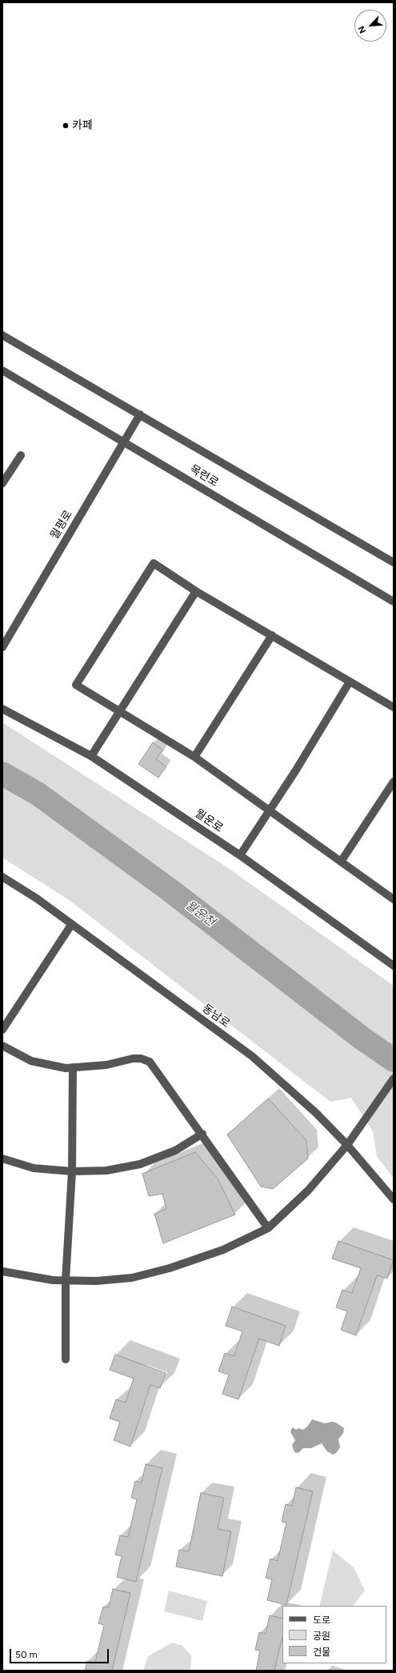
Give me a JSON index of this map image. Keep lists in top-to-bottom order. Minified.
{"streets":{"street":["목련로","월평로","월운로","동남로"]},"crossings":[["목련로","월평로"]],"water":["월운천"],"places":["카페"],"legend":["도로","공원","건물"],"scale_bar":"50 m","north":"bottom left"}
